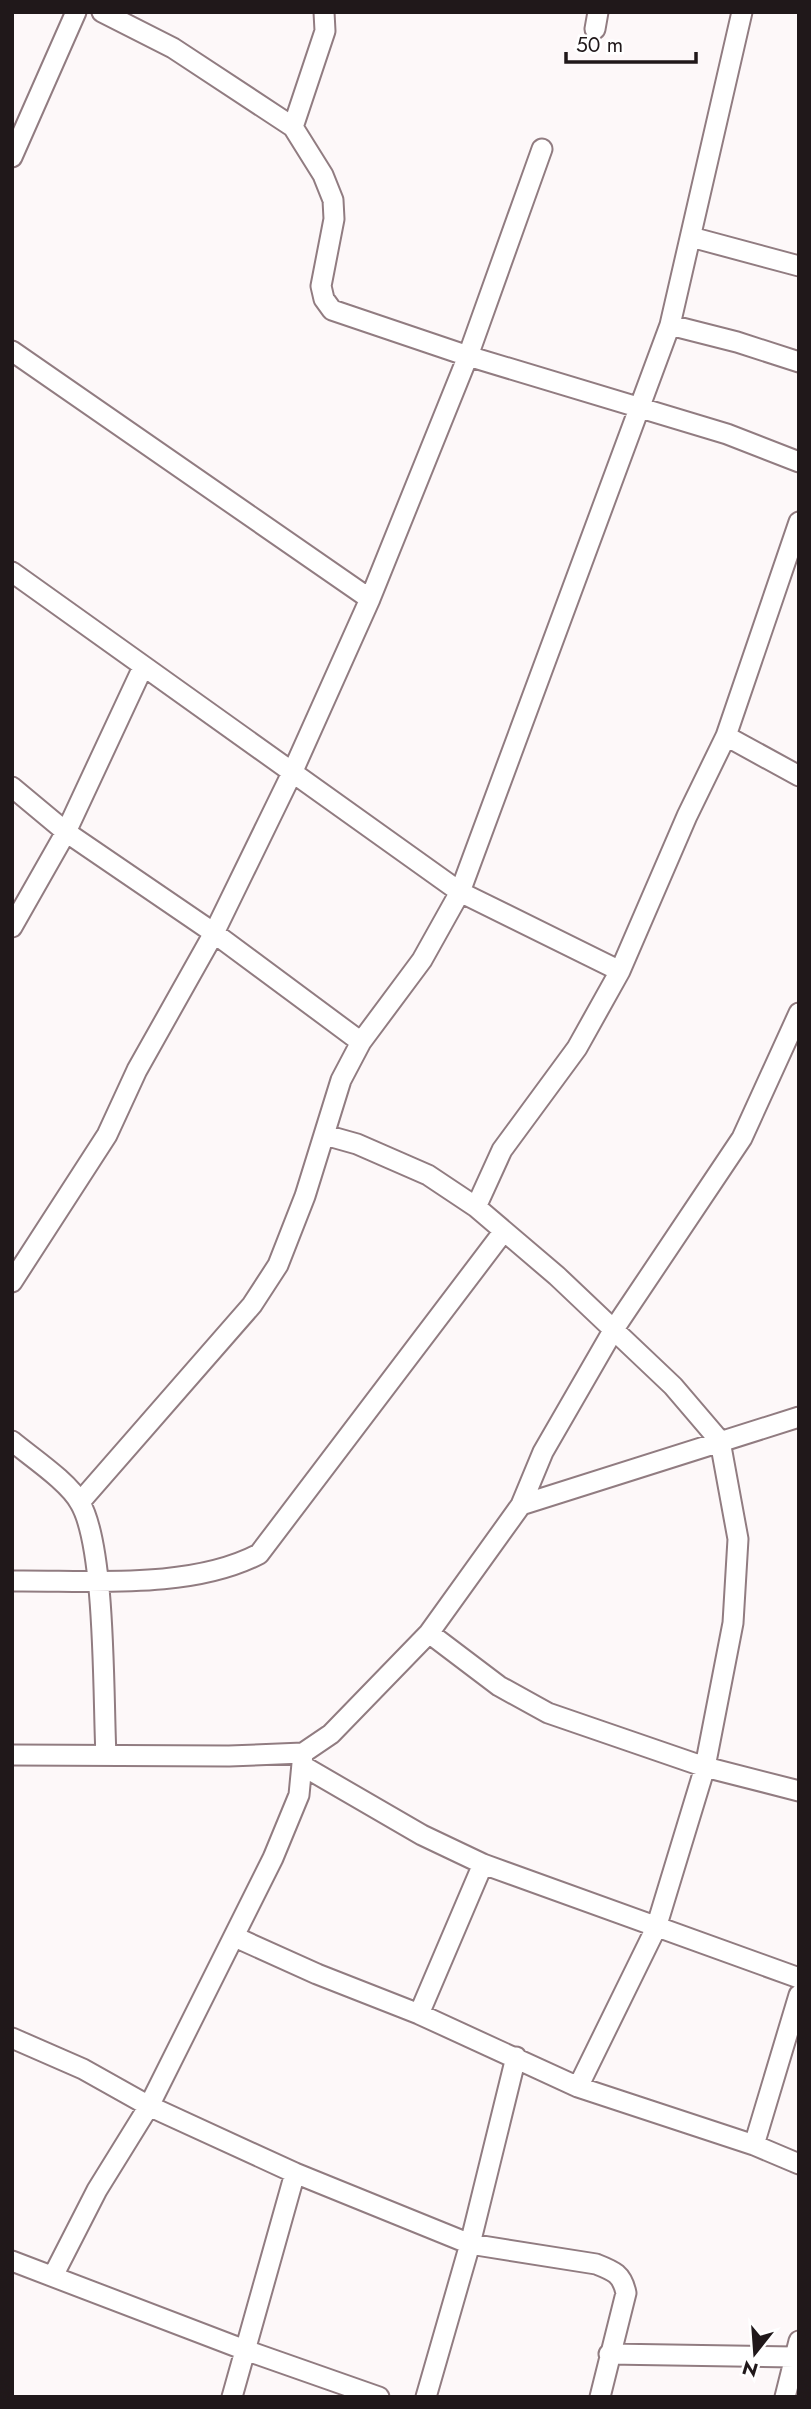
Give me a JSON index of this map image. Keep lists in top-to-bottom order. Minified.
{"scale_bar":"50 m","north":"bottom"}
